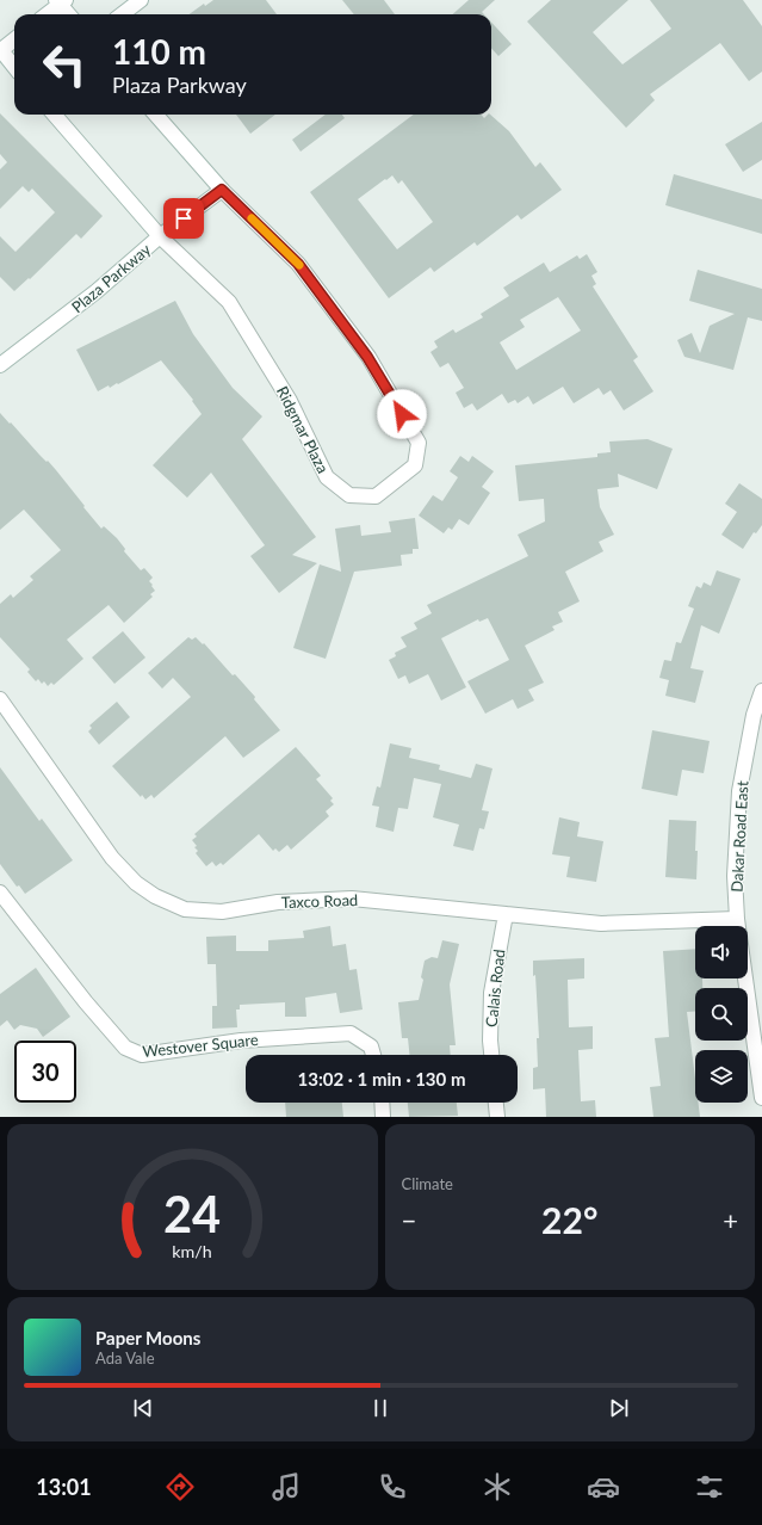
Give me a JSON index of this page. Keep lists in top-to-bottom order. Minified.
{"streets":{"street":["Plaza Parkway","Ridgmar Plaza","Dakar Road East","Taxco Road","Calais Road","Westover Square"]},"crossings":[["Plaza Parkway","Ridgmar Plaza"],["Dakar Road East","Taxco Road"],["Taxco Road","Calais Road"]],"page":{"turn":["110 m","Plaza Parkway"],"limit":"30","trip":"13:02 · 1 min · 130 m","tile":"Climate","heat":["−","22°","+"],"song":["Paper Moons","Ada Vale"],"tabs":"13:01","gauge":["24","km/h"]}}
